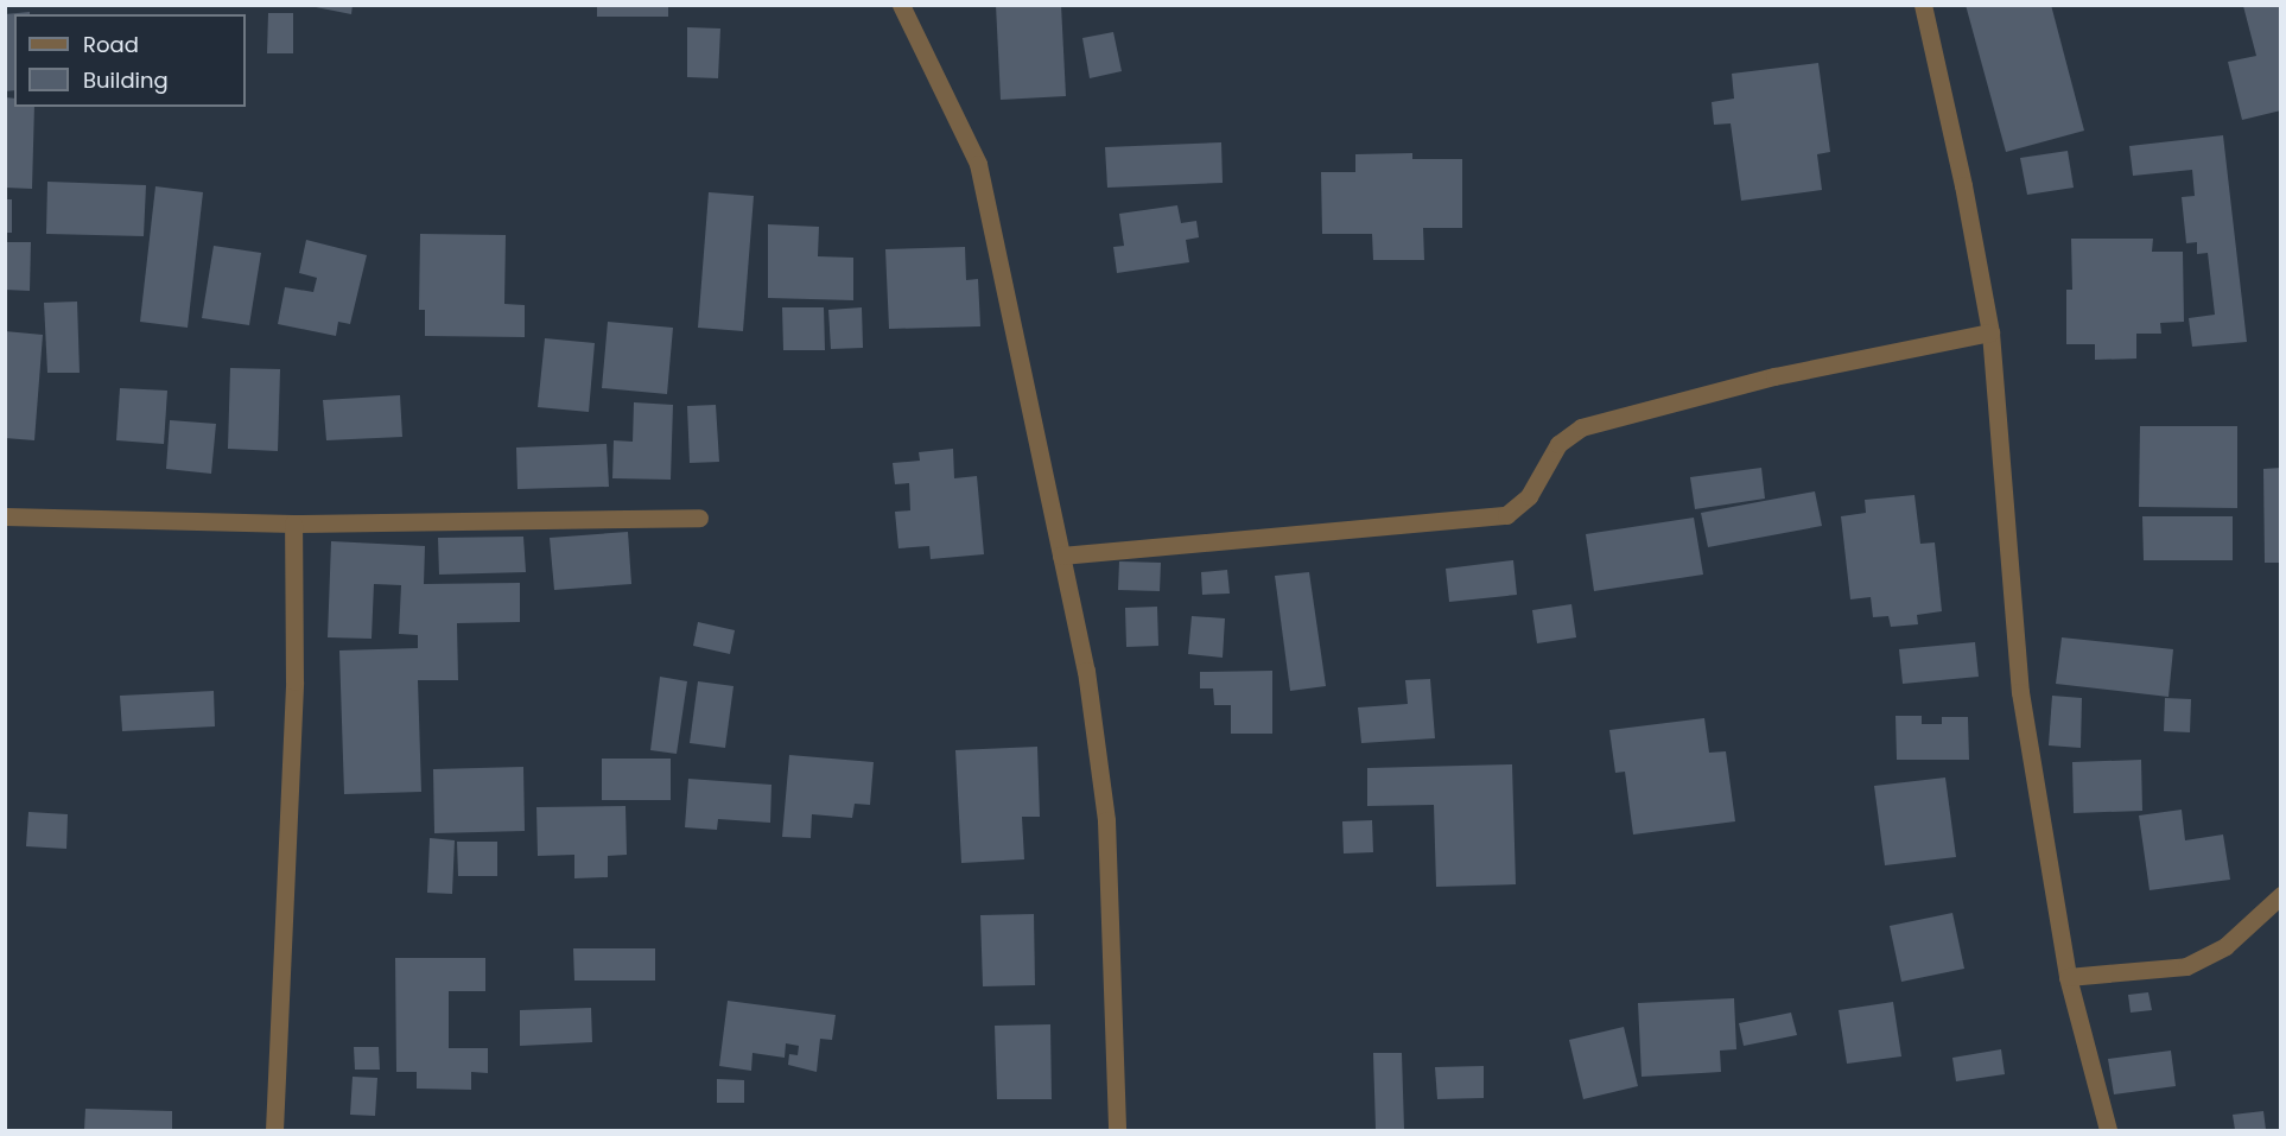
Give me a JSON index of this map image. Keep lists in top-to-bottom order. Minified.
{"legend":["Road","Building"]}
